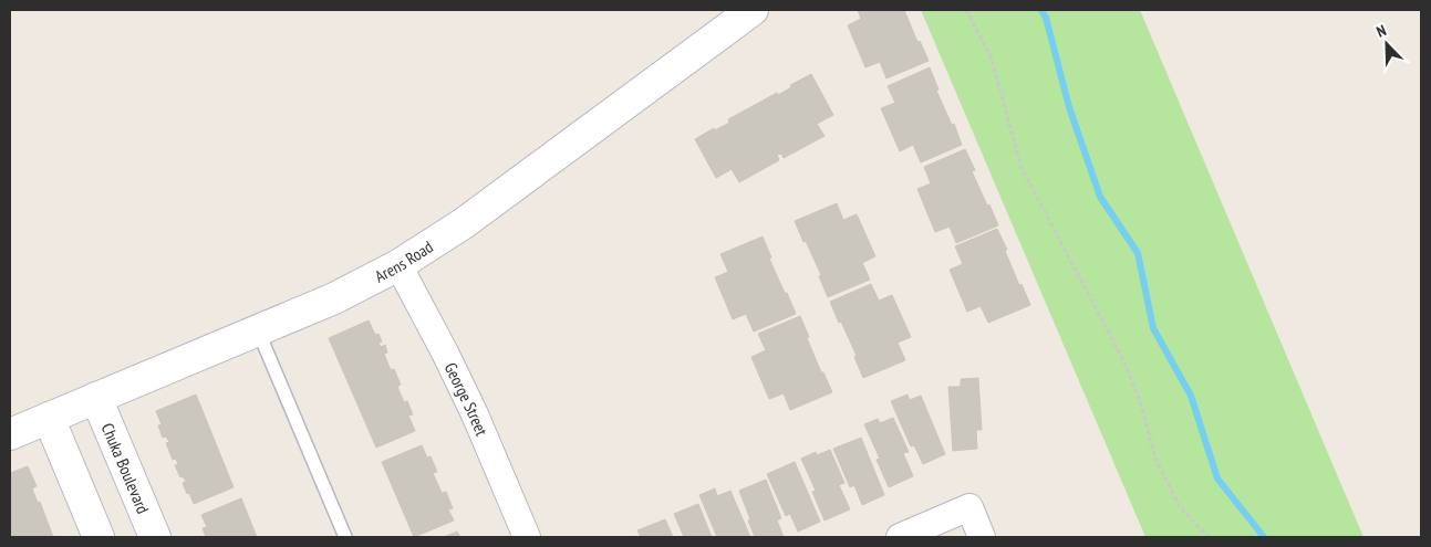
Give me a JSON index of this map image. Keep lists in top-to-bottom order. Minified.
{"streets":{"street":["Arens Road","George Street","Chuka Boulevard"]},"crossings":[["Arens Road","George Street"],["Arens Road","Chuka Boulevard"]],"north":"top left"}
